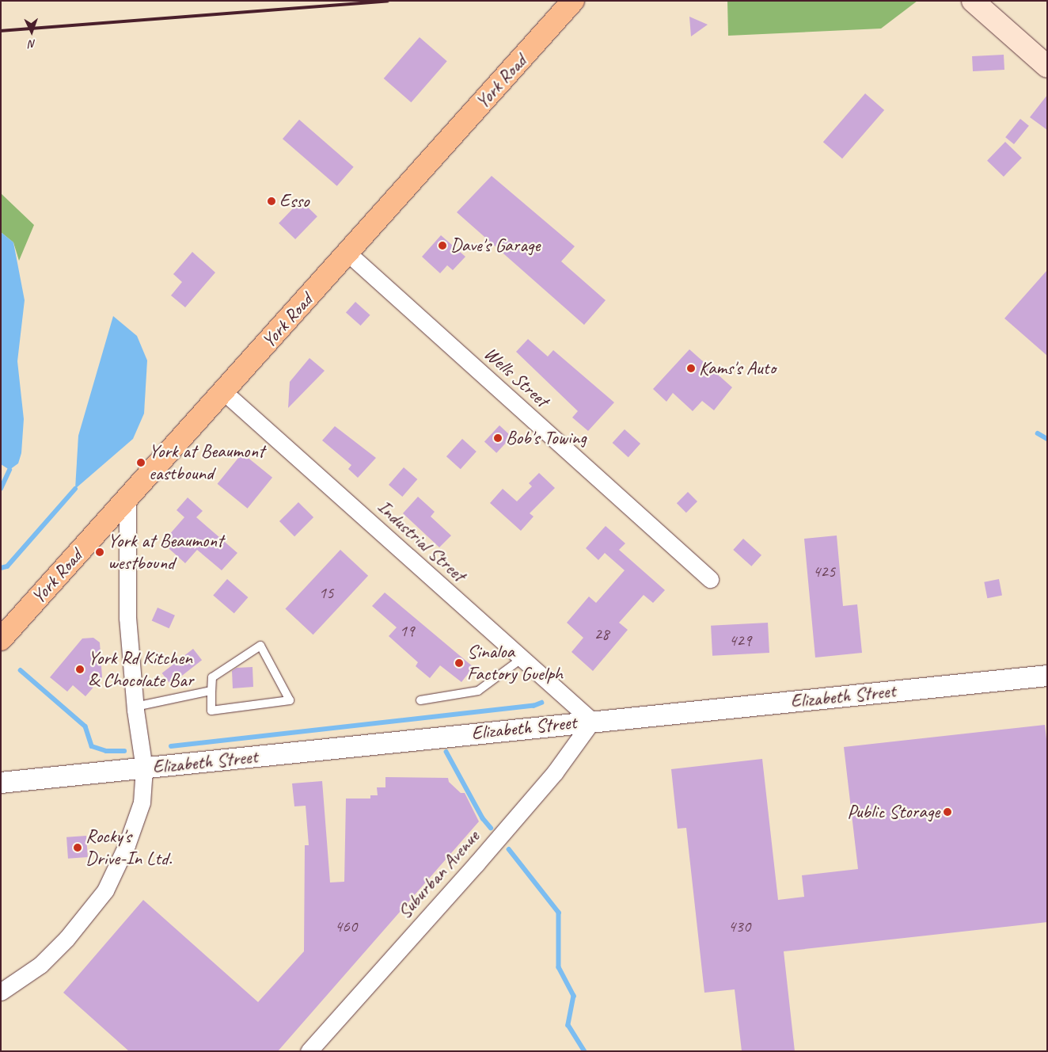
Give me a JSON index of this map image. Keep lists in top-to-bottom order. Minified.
{"streets":{"main road":["York Road"],"street":["Wells Street","Industrial Street","Elizabeth Street","Suburban Avenue"]},"crossings":[["York Road","Wells Street"],["York Road","Industrial Street"],["Industrial Street","Elizabeth Street"],["Industrial Street","Suburban Avenue"],["Elizabeth Street","Suburban Avenue"]],"places":["Esso","Dave's Garage","Kams's Auto","Bob's Towing","York at Beaumont eastbound","York at Beaumont westbound","Sinaloa Factory Guelph","York Rd Kitchen & Chocolate Bar","Public Storage","Rocky's Drive-In Ltd."],"house_numbers":["425","15","19","28","429","460","430"],"north":"bottom"}
